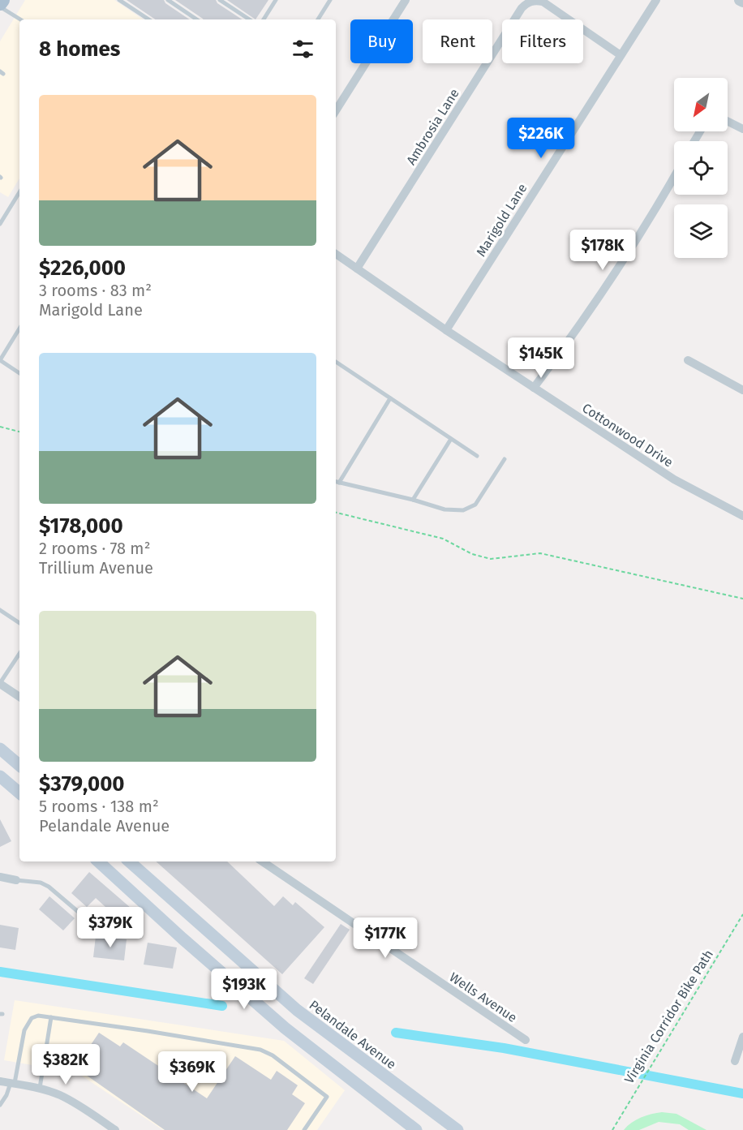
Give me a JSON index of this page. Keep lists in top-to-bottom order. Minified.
{"streets":{"main road":["Pelandale Avenue"],"street":["Ambrosia Lane","Marigold Lane","Cottonwood Drive","Wells Avenue"],"path":["Virginia Corridor Bike Path"]},"crossings":[["Ambrosia Lane","Cottonwood Drive"],["Marigold Lane","Cottonwood Drive"]],"north":"bottom left","page":{"chip":["Buy","Rent","Filters"],"heading":"8 homes","list":[{"name":"$226,000","note":"3 rooms · 83 m² · Marigold Lane"},{"name":"$178,000","note":"2 rooms · 78 m² · Trillium Avenue"},{"name":"$379,000","note":"5 rooms · 138 m² · Pelandale Avenue"}],"price":["$226K","$178K","$145K","$379K","$177K","$193K","$382K","$369K"]}}
